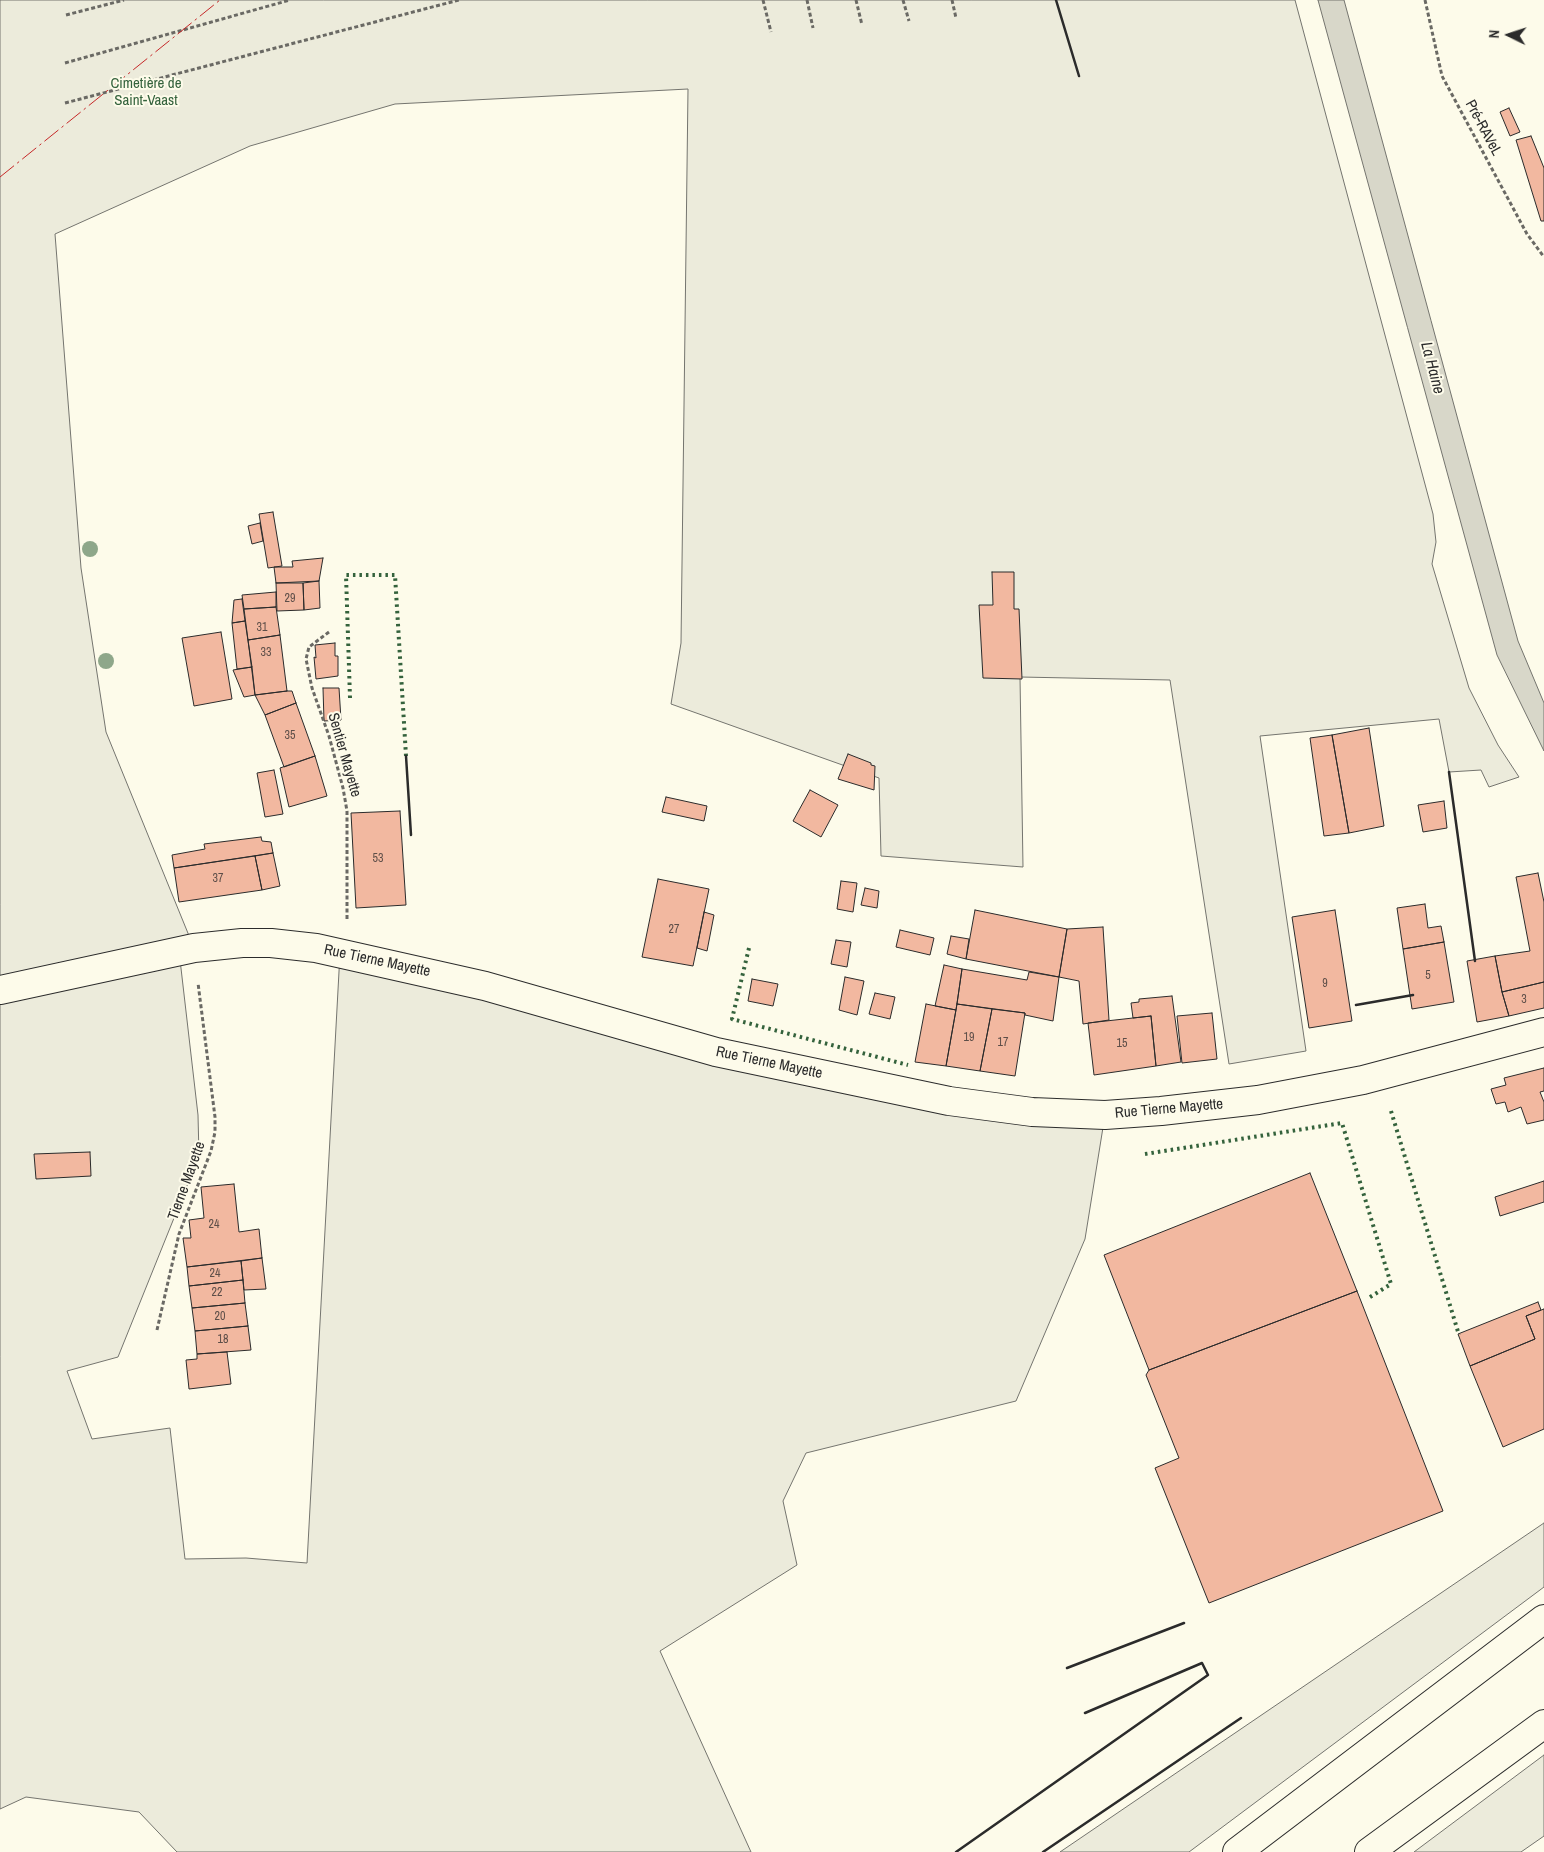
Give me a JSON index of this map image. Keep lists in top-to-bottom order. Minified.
{"streets":{"main road":["Rue Tierne Mayette"],"path":["Pré-RAVeL","Sentier Mayette","Tierne Mayette"]},"crossings":[["Sentier Mayette","Rue Tierne Mayette"],["Rue Tierne Mayette","Tierne Mayette"]],"water":["La Haine"],"parks":["Cimetière de Saint-Vaast"],"house_numbers":["29","31","33","35","53","37","27","5","9","3","19","17","15","24","24","22","20","18"],"north":"left"}
